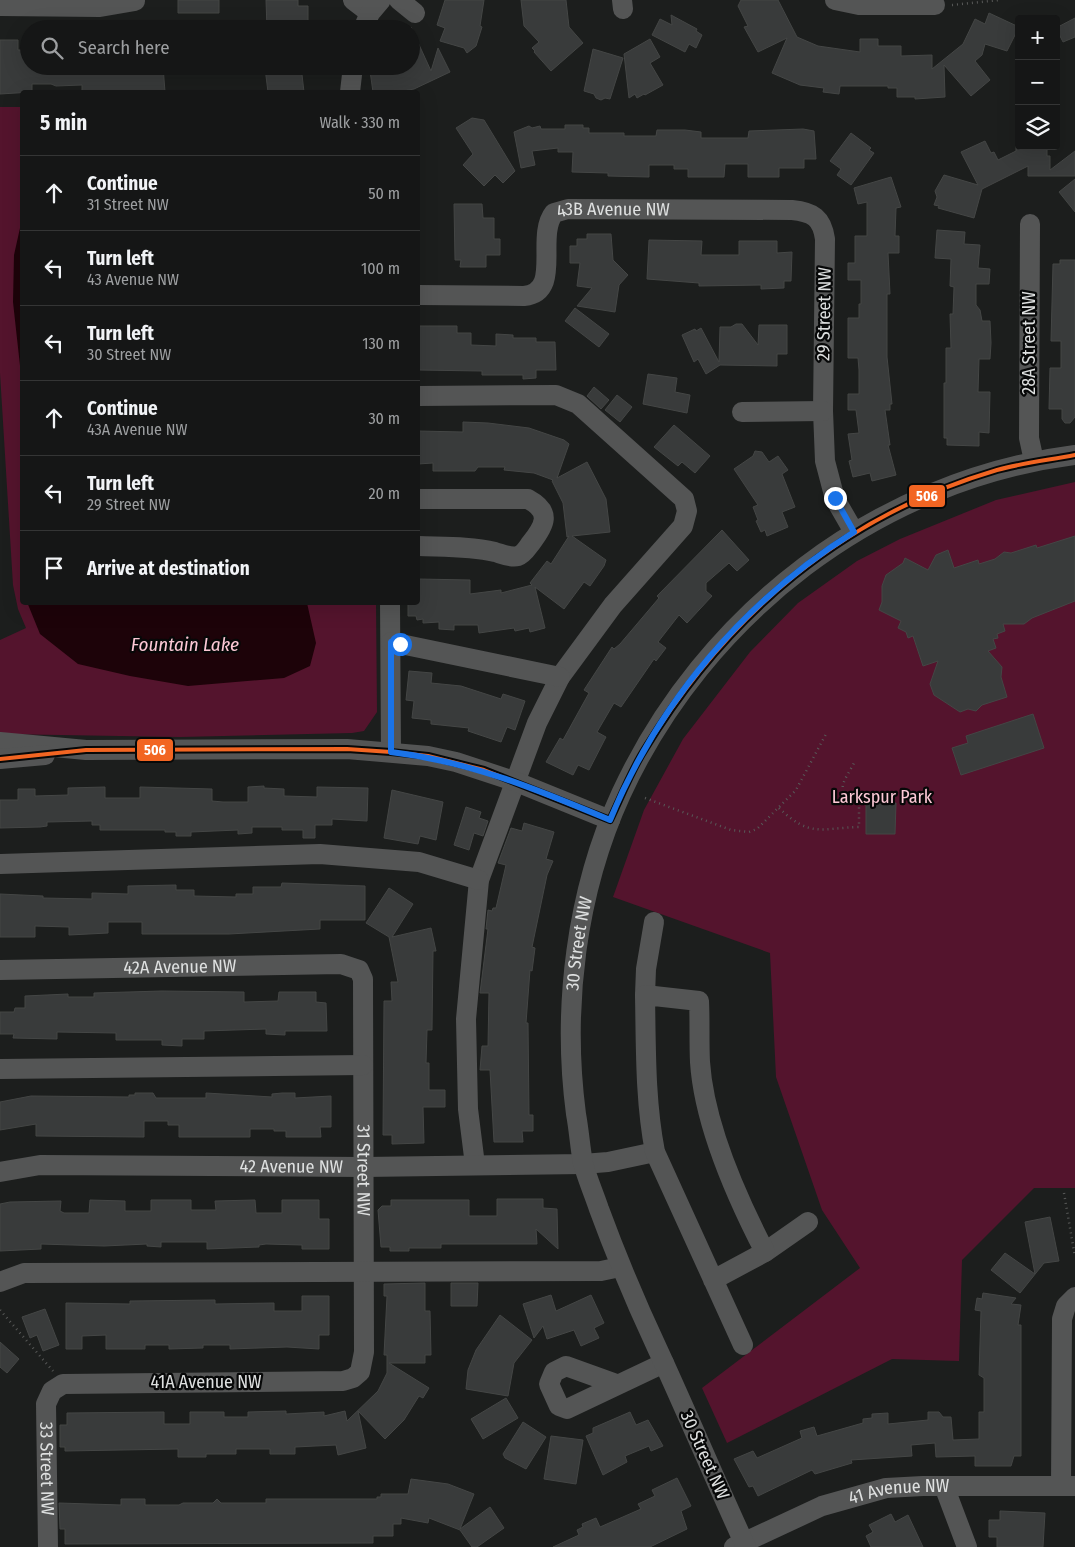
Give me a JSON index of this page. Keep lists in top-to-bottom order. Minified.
{"streets":{"street":["43B Avenue NW","29 Street NW","28A Street NW","30 Street NW","42A Avenue NW","42 Avenue NW","31 Street NW","41A Avenue NW","33 Street NW","41 Avenue NW"]},"crossings":[["43B Avenue NW","29 Street NW"],["29 Street NW","30 Street NW"],["28A Street NW","30 Street NW"],["30 Street NW","42 Avenue NW"],["30 Street NW","41 Avenue NW"],["42A Avenue NW","31 Street NW"],["42 Avenue NW","31 Street NW"],["31 Street NW","41A Avenue NW"],["41A Avenue NW","33 Street NW"]],"water":["Fountain Lake"],"parks":["Larkspur Park"],"lines":["transit line 506"],"page":{"map_buttons":["+","−"],"search":"Search here","heading":["5 min","Walk · 330 m"],"list":[["Continue","31 Street NW","50 m"],["Turn left","43 Avenue NW","100 m"],["Turn left","30 Street NW","130 m"],["Continue","43A Avenue NW","30 m"],["Turn left","29 Street NW","20 m"],"Arrive at destination"]}}
